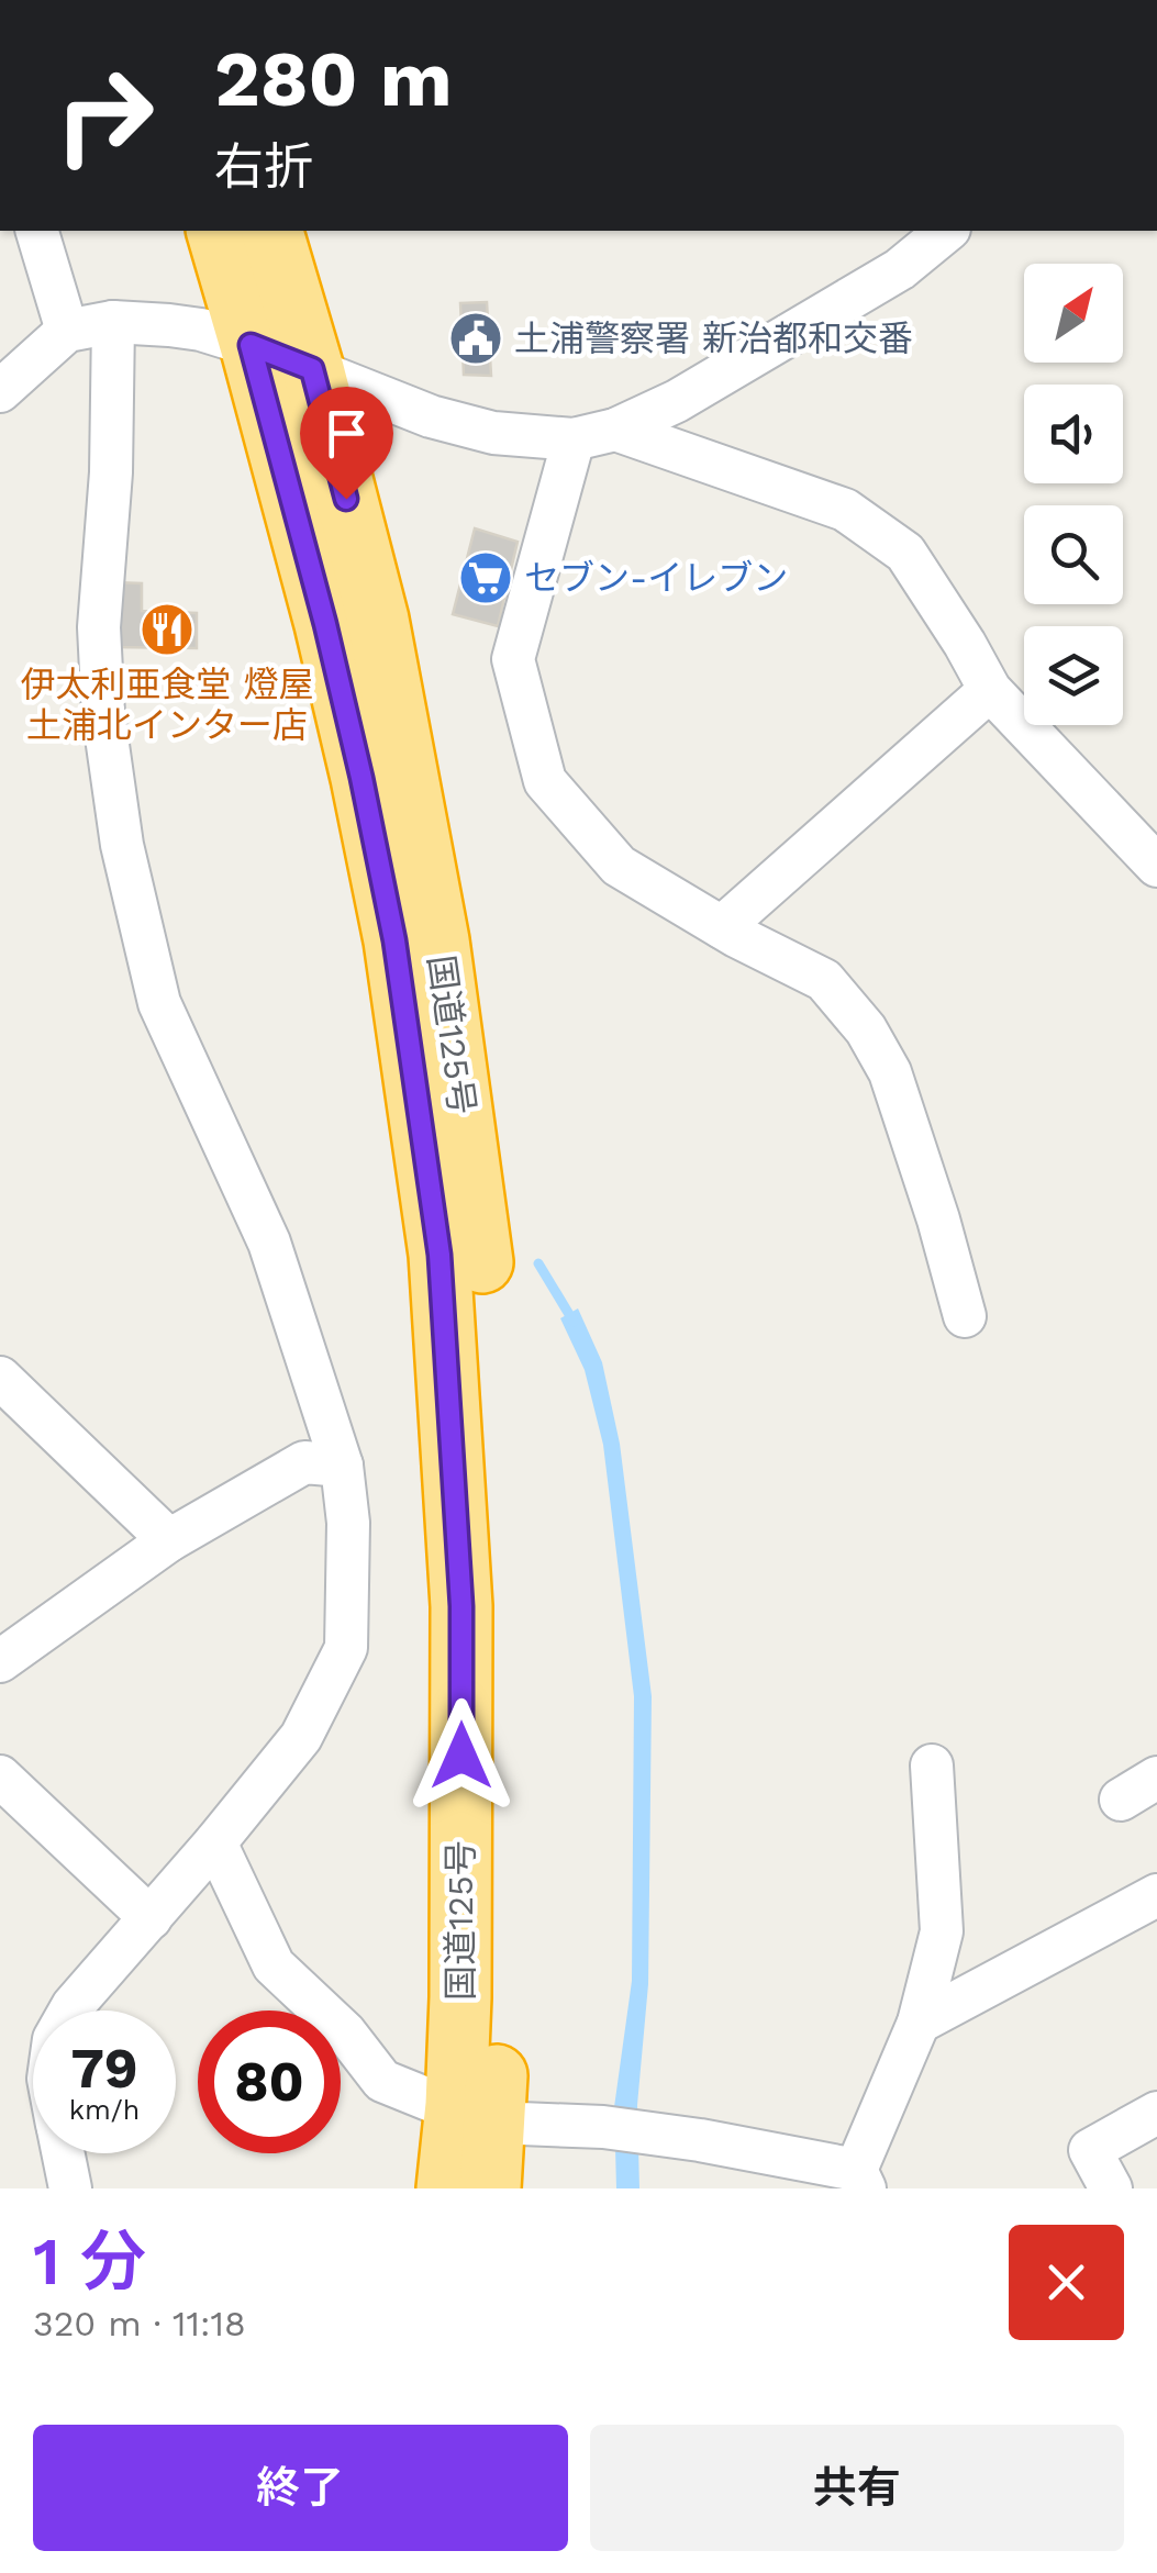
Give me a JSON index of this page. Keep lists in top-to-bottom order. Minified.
{"streets":{"highway":["国道125号"]},"places":{"public building":["土浦警察署 新治都和交番"],"supermarket":["セブン-イレブン"],"restaurant":["伊太利亜食堂 燈屋 土浦北インター店"]},"north":"top right","page":{"turn":["280 m","右折"],"speed":"79 km/h","limit":"80","heading":["1 分","320 m · 11:18"],"buttons":["終了","共有"]}}
